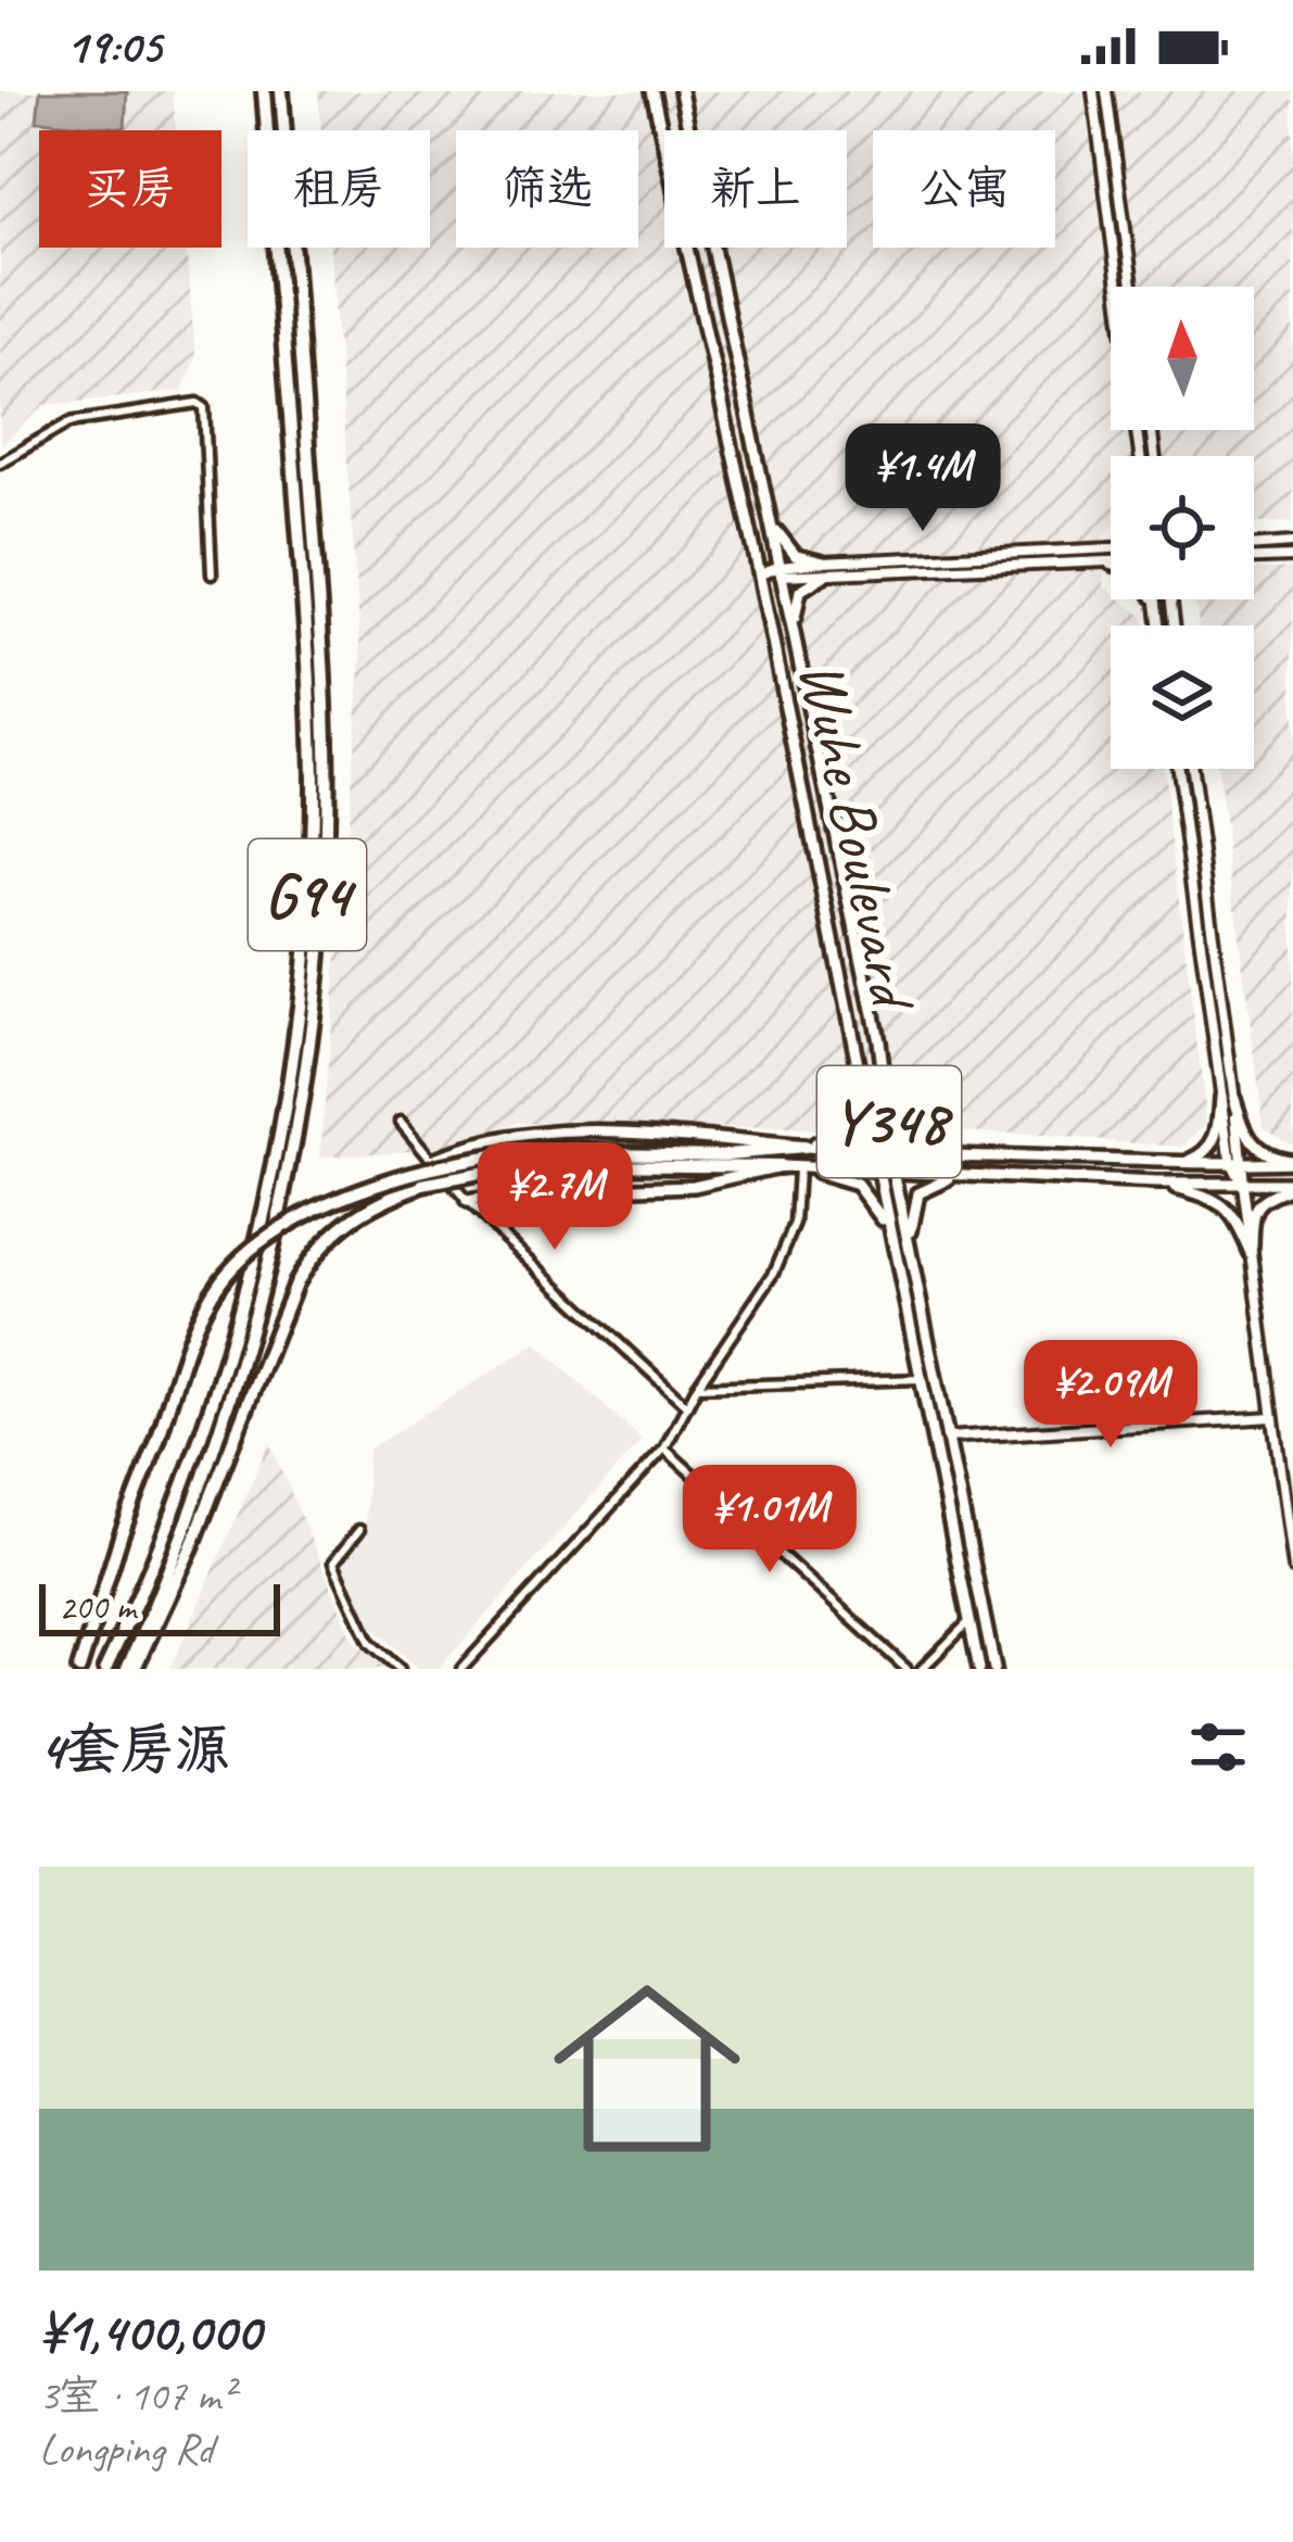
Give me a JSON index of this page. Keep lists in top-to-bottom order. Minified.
{"streets":{"highway":["G94"],"main road":["Wuhe Boulevard","Y348"]},"scale_bar":"200 m","north":"top","page":{"status":"19:05","chip":["买房","租房","筛选","新上","公寓"],"price":["¥1.4M","¥2.7M","¥2.09M","¥1.01M"],"scale":"200 m","heading":"4套房源","list":[{"name":"¥1,400,000","note":"3室 · 107 m² · Longping Rd"}]}}
